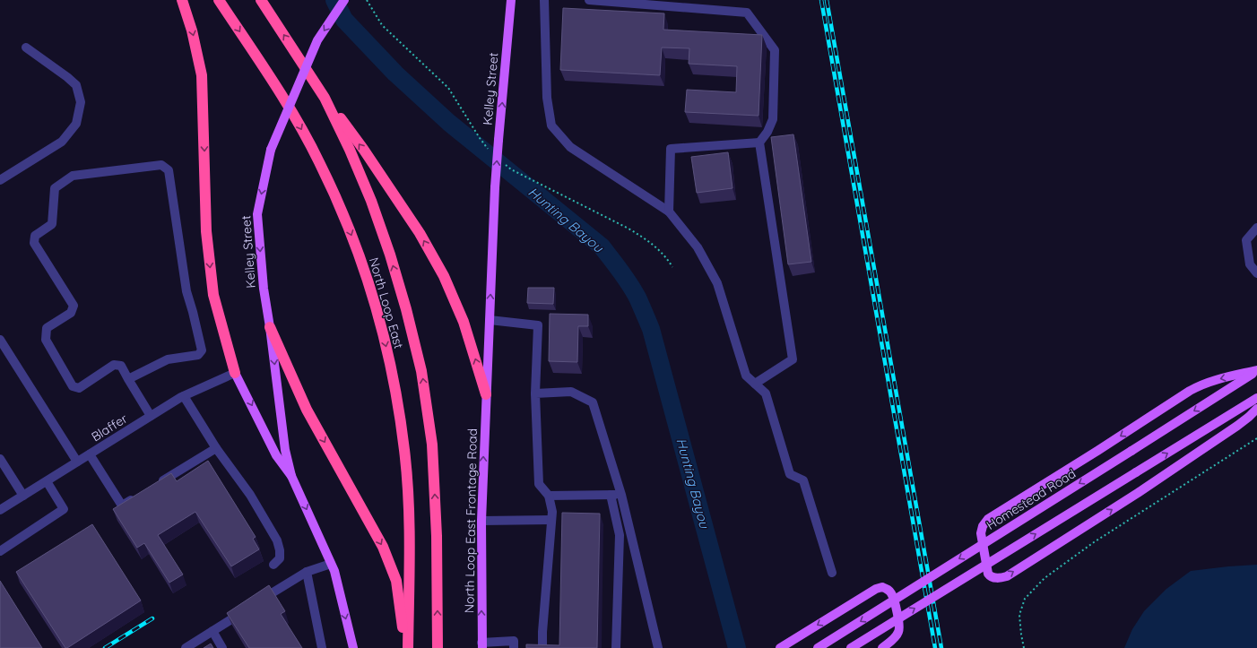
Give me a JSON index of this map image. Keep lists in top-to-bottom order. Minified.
{"streets":{"highway":["North Loop East"],"main road":["Kelley Street","Homestead Road","North Loop East Frontage Road"],"street":["Blaffer"]},"crossings":[["Kelley Street","North Loop East Frontage Road"]],"one_way":["North Loop East Frontage Road"],"water":["Hunting Bayou"]}
